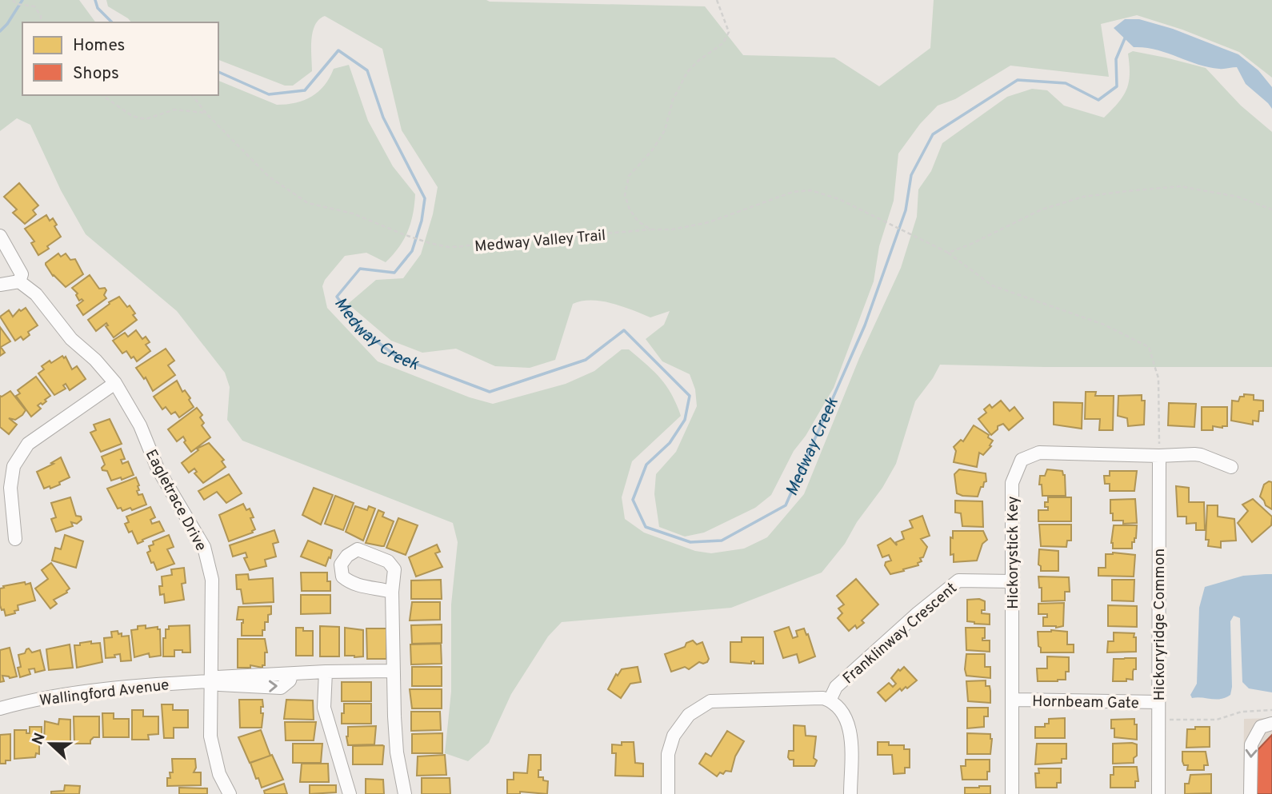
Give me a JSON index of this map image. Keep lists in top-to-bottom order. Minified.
{"streets":{"street":["Eagletrace Drive","Hickorystick Key","Hickoryridge Common","Franklinway Crescent","Wallingford Avenue","Hornbeam Gate"],"path":["Medway Valley Trail"]},"crossings":[["Medway Valley Trail","Hickorystick Key"],["Medway Valley Trail","Hickoryridge Common"],["Eagletrace Drive","Wallingford Avenue"],["Hickorystick Key","Hickoryridge Common"],["Hickorystick Key","Franklinway Crescent"],["Hickorystick Key","Hornbeam Gate"],["Hickoryridge Common","Hornbeam Gate"]],"water":["Medway Creek"],"legend":["Homes","Shops"],"north":"left"}
